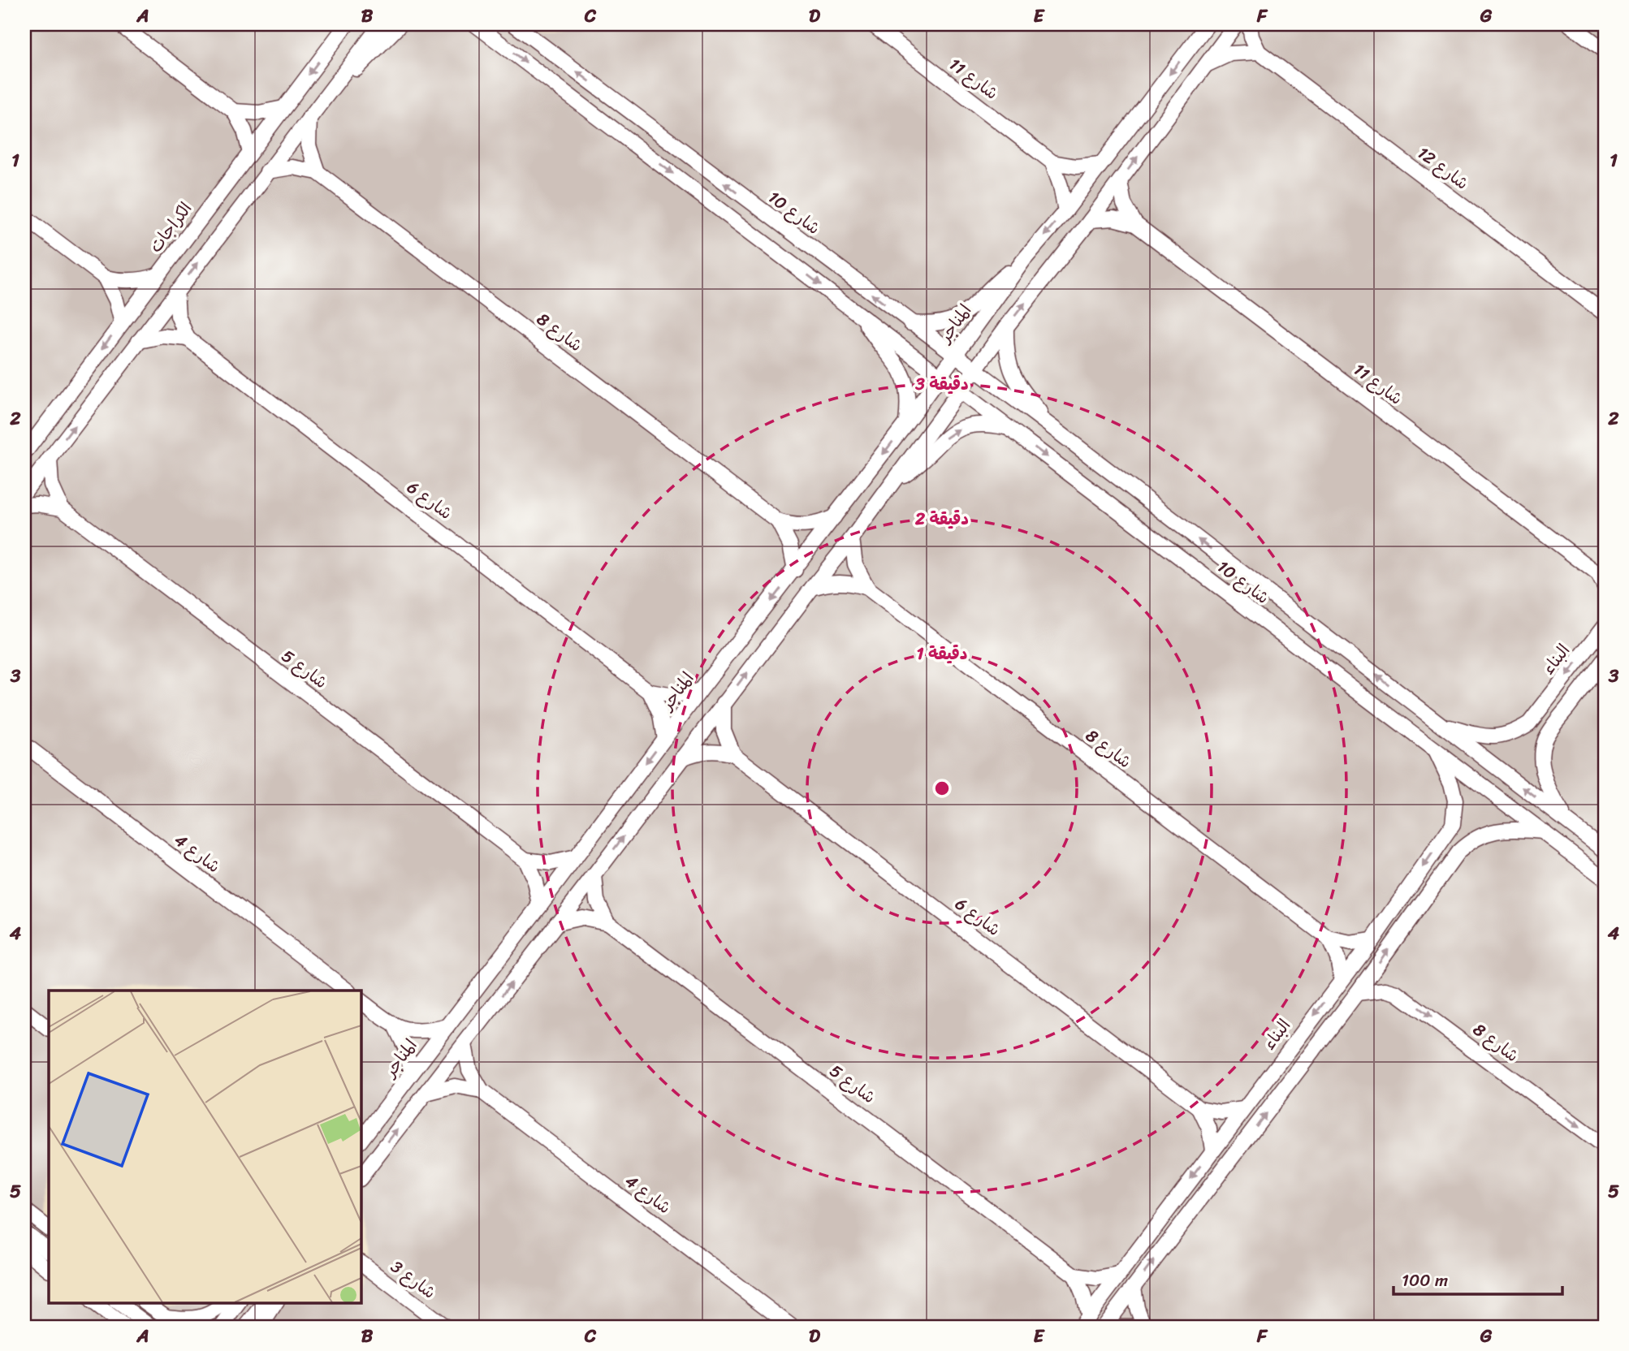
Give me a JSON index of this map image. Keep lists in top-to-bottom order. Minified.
{"streets":{"street":["شارع 11","شارع 12","شارع 10","الكراجات","المناجر","شارع 8","شارع 6","البناء","شارع 5","شارع 4","شارع 3"]},"crossings":[["شارع 10","المناجر"],["شارع 10","البناء"],["المناجر","شارع 8"],["المناجر","شارع 6"],["شارع 8","البناء"]],"scale_bar":"100 m","grid":{"columns":["A","B","C","D","E","F","G"],"rows":["1","2","3","4","5"]},"rings":["3 دقيقة","2 دقيقة","1 دقيقة"]}
